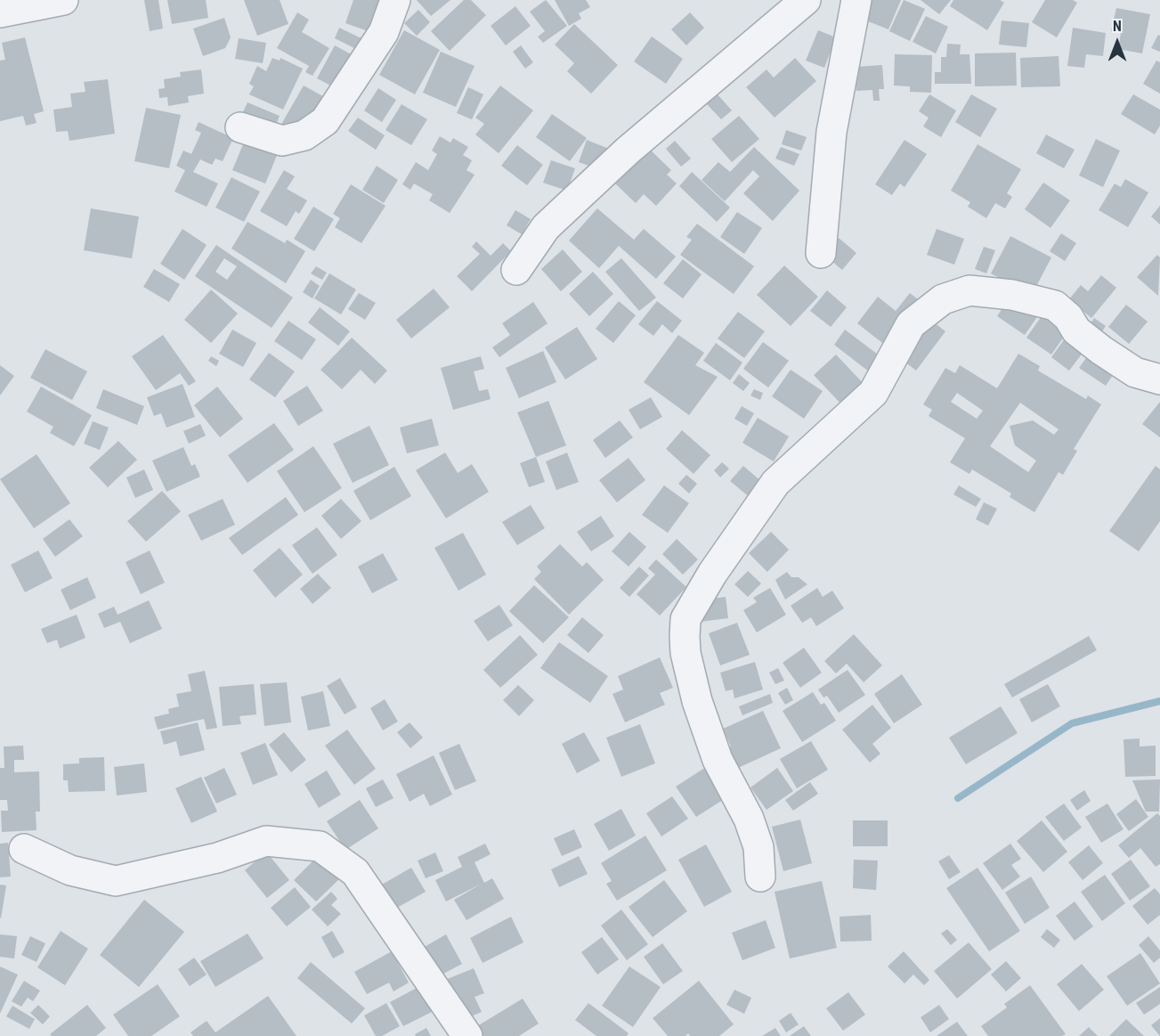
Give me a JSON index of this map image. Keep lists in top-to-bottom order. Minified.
{"north":"top"}
